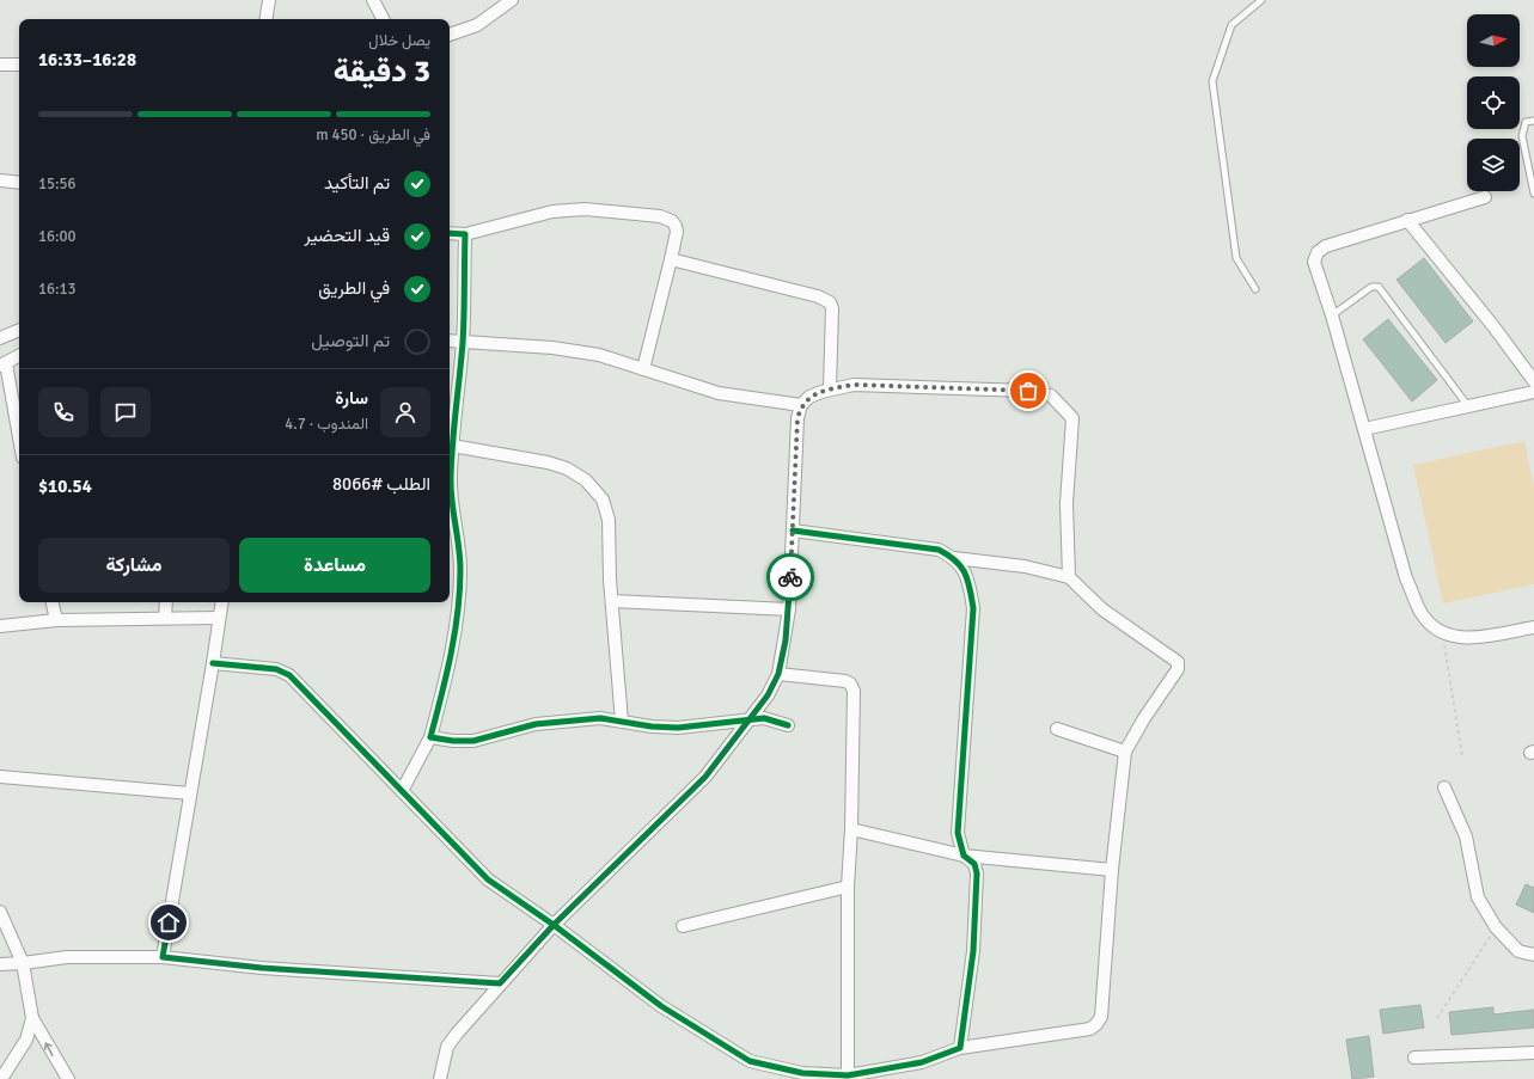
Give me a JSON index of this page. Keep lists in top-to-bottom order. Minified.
{"north":"right","page":{"heading":["3 دقيقة","يصل خلال","16:28–16:33"],"panel":["سارة","المندوب · 4.7","الطلب #8066","$10.54"],"bar":"في الطريق · 450 m","list":[["تم التأكيد","15:56"],["قيد التحضير","16:00"],["في الطريق","16:13"],"تم التوصيل"],"buttons":["مساعدة","مشاركة"]}}
